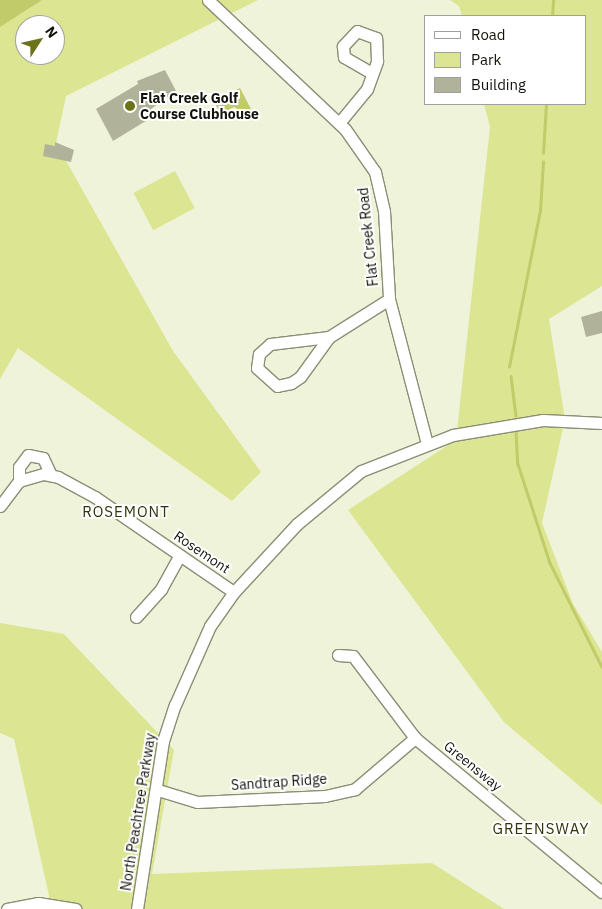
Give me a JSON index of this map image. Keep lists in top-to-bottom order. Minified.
{"streets":{"street":["Flat Creek Road","Rosemont","Greensway","Sandtrap Ridge","North Peachtree Parkway"]},"crossings":[["Flat Creek Road","North Peachtree Parkway"],["Rosemont","North Peachtree Parkway"],["Greensway","Sandtrap Ridge"],["Sandtrap Ridge","North Peachtree Parkway"]],"districts":["ROSEMONT","GREENSWAY"],"places":["Flat Creek Golf Course Clubhouse"],"legend":["Road","Park","Building"],"north":"top right"}
